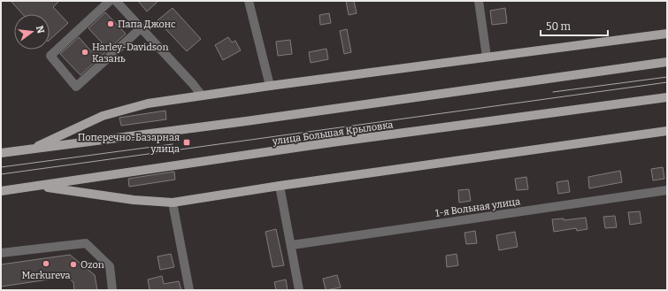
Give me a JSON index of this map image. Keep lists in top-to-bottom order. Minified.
{"streets":{"main road":["улица Большая Крыловка"],"street":["1-я Вольная улица"]},"places":{"other":["Папа Джонс","Harley-Davidson Казань","Merkureva","Ozon"],"transit":["Поперечно-Базарная улица"]},"scale_bar":"50 m","north":"right"}
